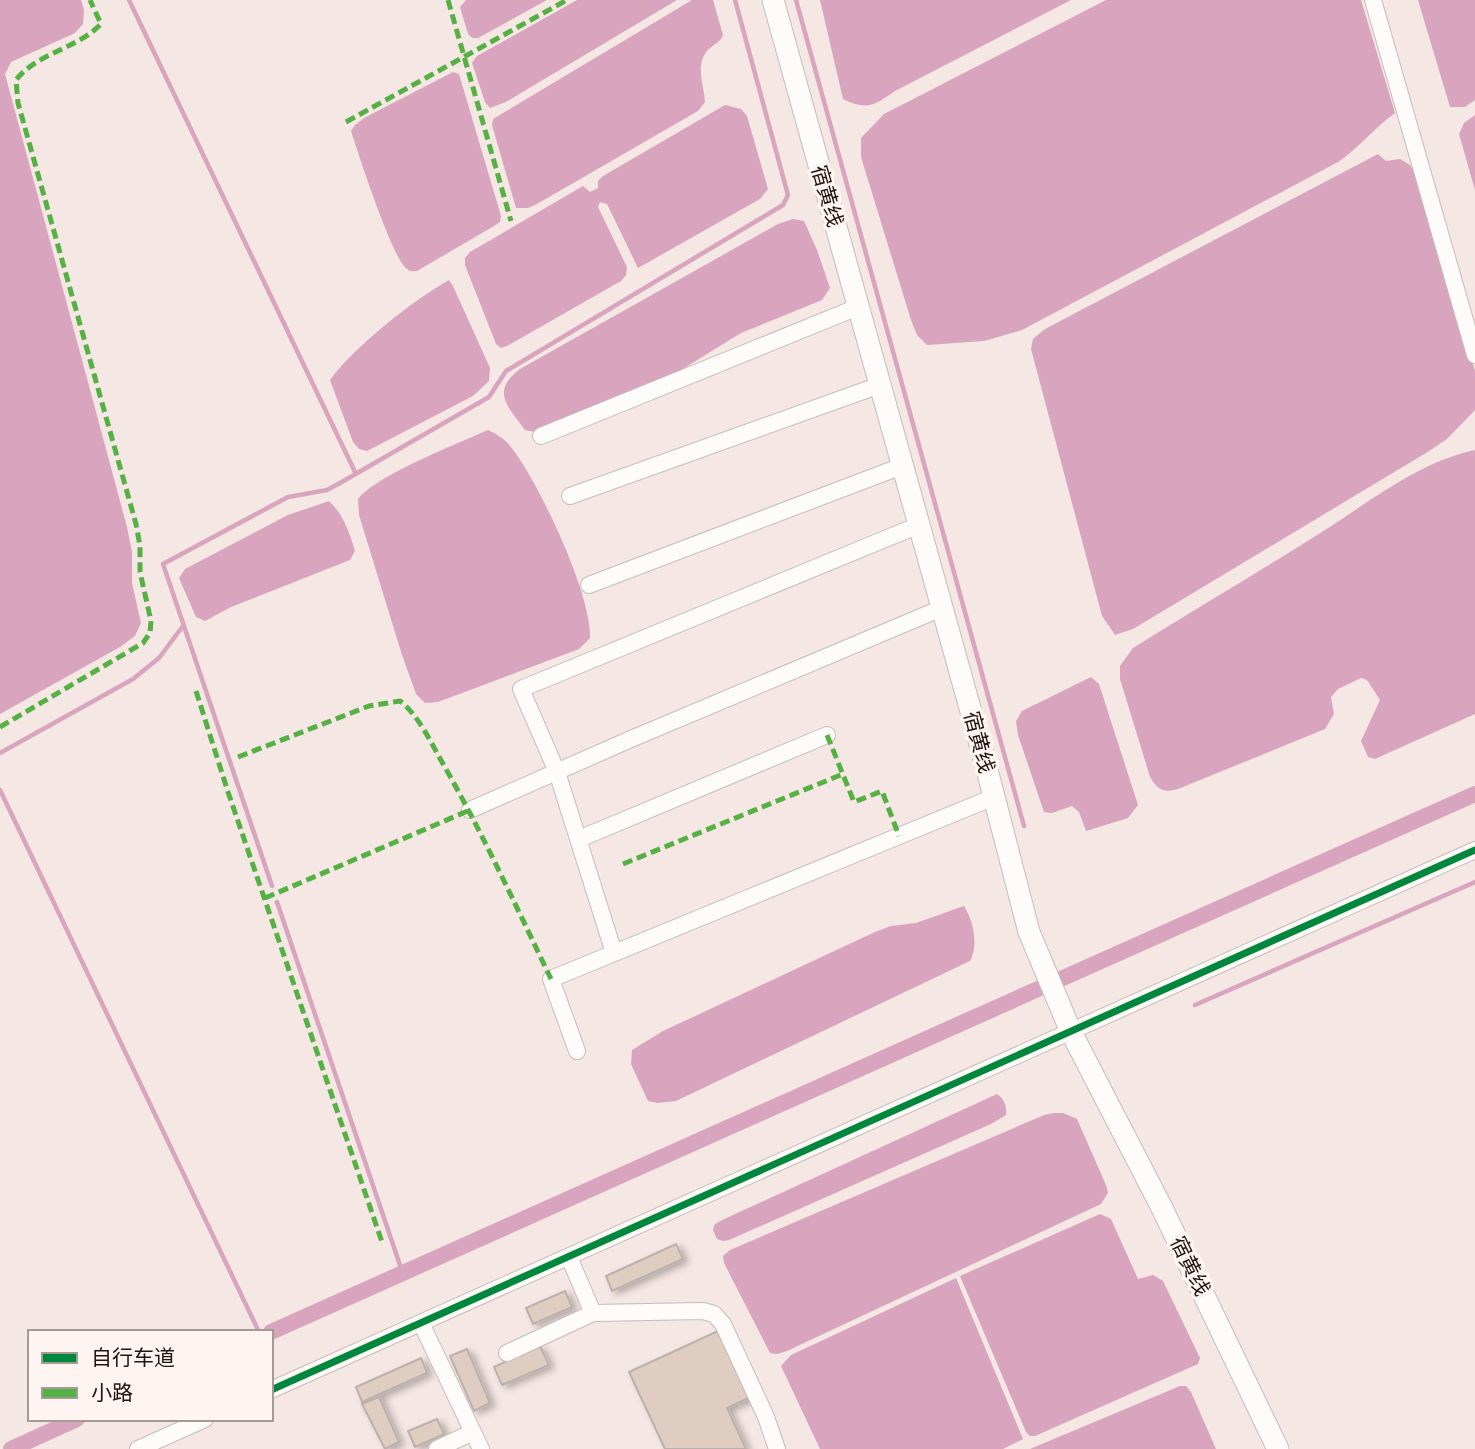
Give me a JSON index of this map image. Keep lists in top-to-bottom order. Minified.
{"streets":{"main road":["宿黄线"]},"legend":["自行车道","小路"]}
